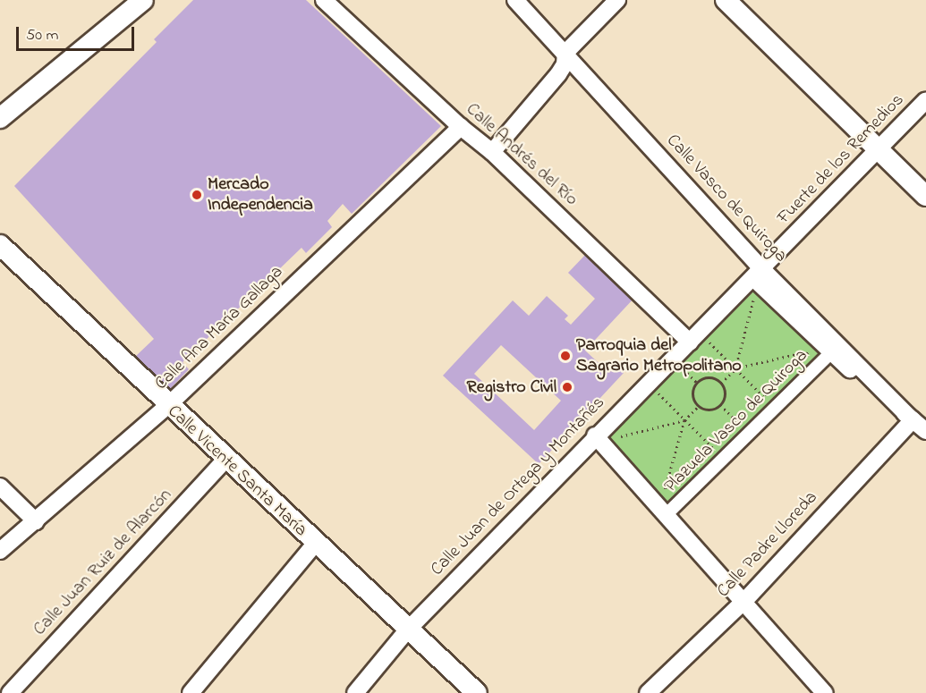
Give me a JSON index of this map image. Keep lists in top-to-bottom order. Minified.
{"streets":{"street":["Calle Andrés del Río","Fuerte de los Remedios","Calle Vasco de Quiroga","Calle Ana María Gallaga","Plazuela Vasco de Quiroga","Calle Vicente Santa María","Calle Juan de Ortega y Montañés","Calle Padre Lloreda","Calle Juan Ruiz de Alarcón"]},"crossings":[["Calle Andrés del Río","Calle Ana María Gallaga"],["Calle Andrés del Río","Calle Juan de Ortega y Montañés"],["Fuerte de los Remedios","Calle Vasco de Quiroga"],["Fuerte de los Remedios","Calle Juan de Ortega y Montañés"],["Calle Vasco de Quiroga","Plazuela Vasco de Quiroga"],["Calle Vasco de Quiroga","Calle Juan de Ortega y Montañés"],["Calle Vasco de Quiroga","Calle Padre Lloreda"],["Calle Ana María Gallaga","Calle Vicente Santa María"],["Calle Vicente Santa María","Calle Juan de Ortega y Montañés"],["Calle Vicente Santa María","Calle Juan Ruiz de Alarcón"]],"places":["Mercado Independencia","Parroquia del Sagrario Metropolitano","Registro Civil"],"scale_bar":"50 m"}
